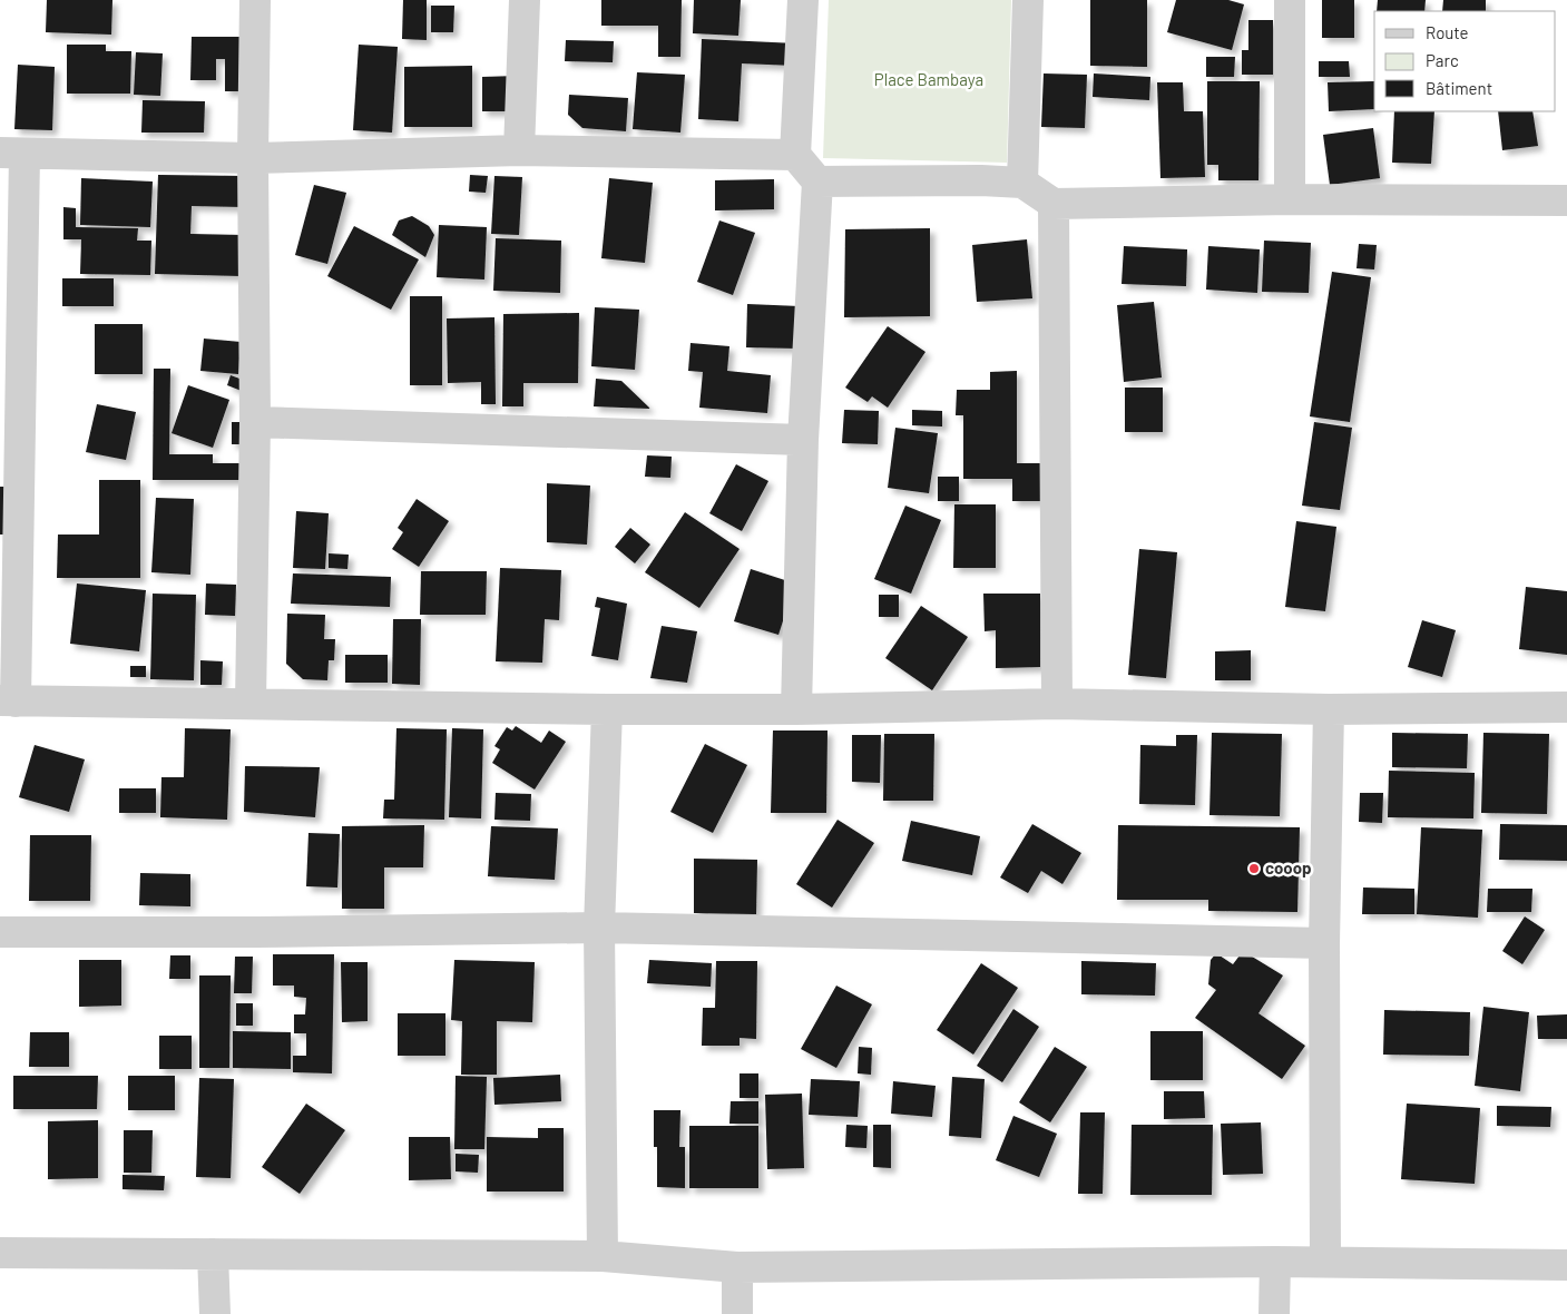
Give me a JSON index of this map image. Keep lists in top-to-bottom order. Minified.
{"parks":["Place Bambaya"],"places":["cooop"],"legend":["Route","Parc","Bâtiment"]}
